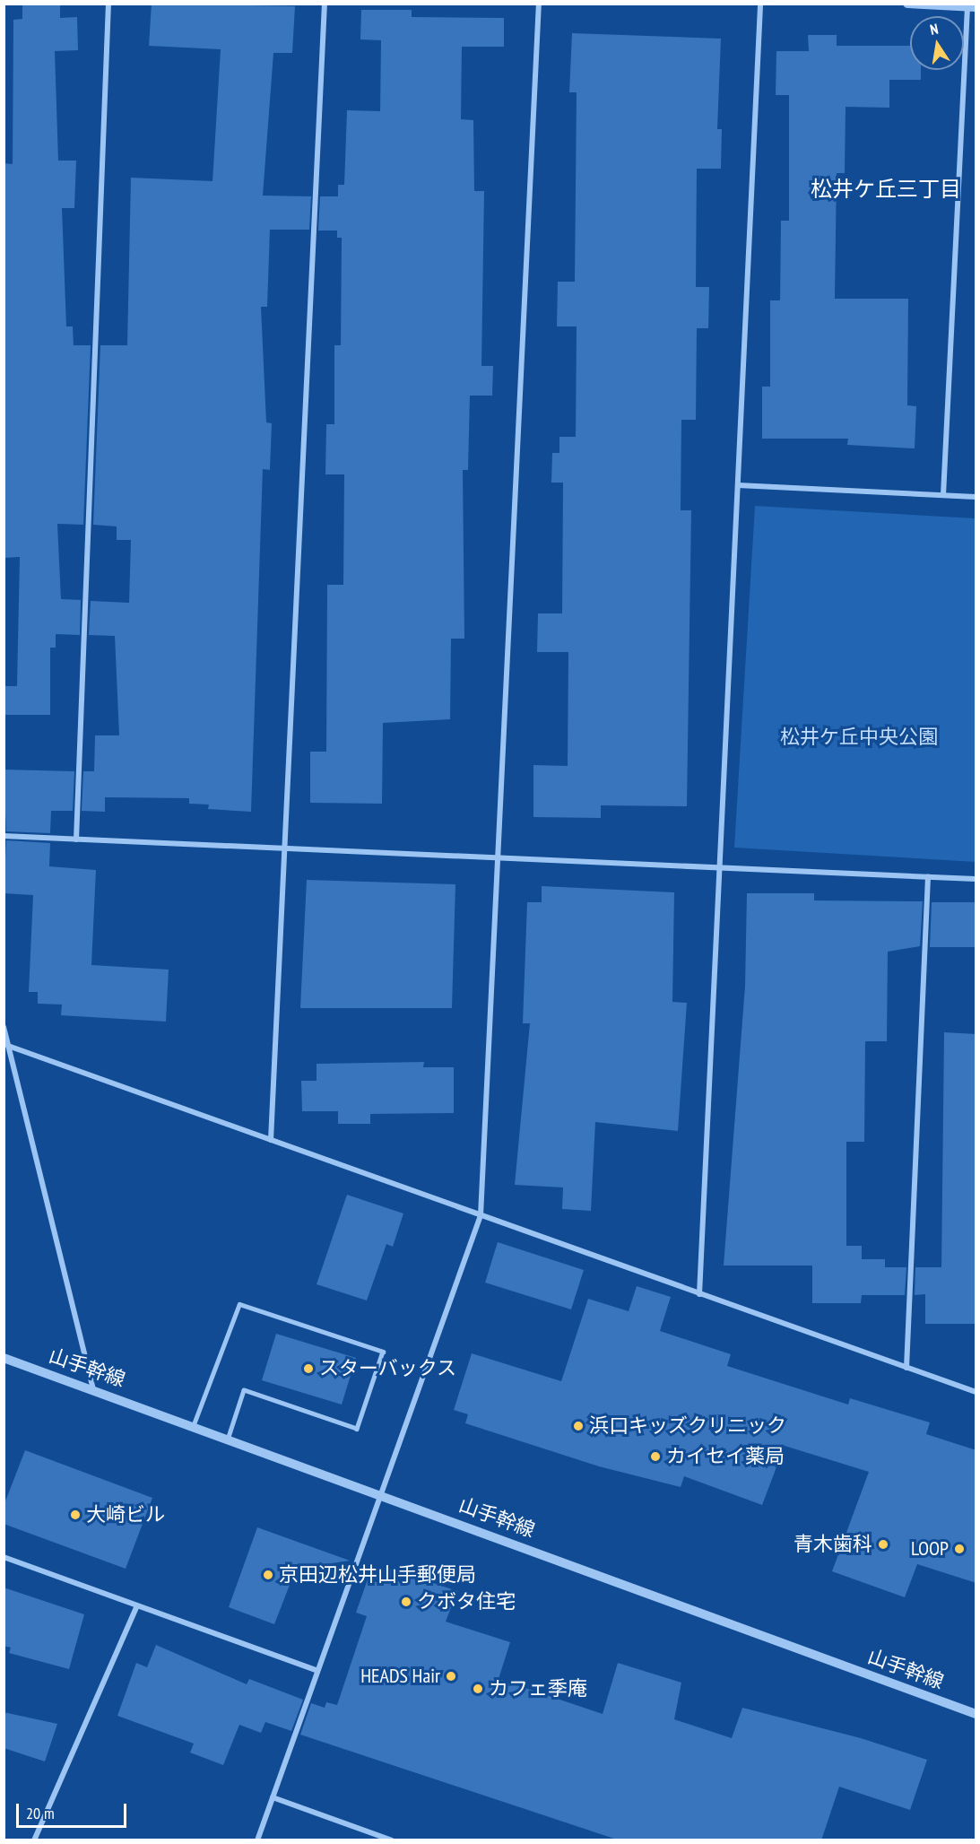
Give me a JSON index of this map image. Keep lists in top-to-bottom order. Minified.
{"streets":{"street":["山手幹線"]},"districts":["松井ケ丘三丁目"],"parks":["松井ケ丘中央公園"],"places":["スターバックス","浜口キッズクリニック","カイセイ薬局","大崎ビル","青木歯科","LOOP","京田辺松井山手郵便局","クボタ住宅","HEADS Hair","カフェ季庵"],"scale_bar":"20 m","north":"top"}
